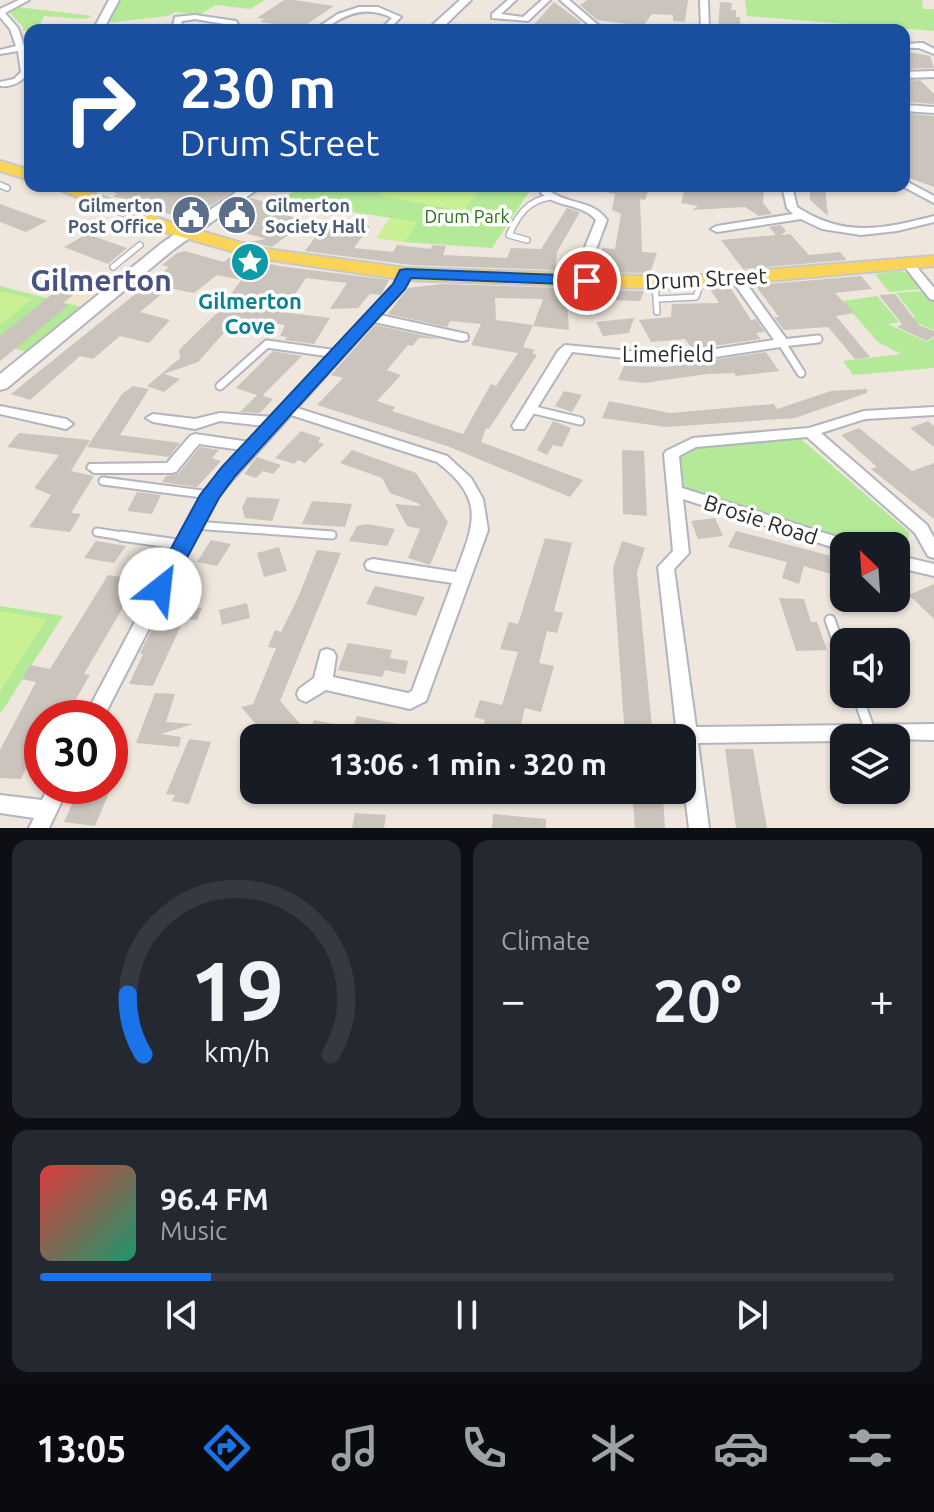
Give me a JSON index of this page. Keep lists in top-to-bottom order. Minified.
{"streets":{"main road":["Drum Street"],"street":["Limefield","Brosie Road"]},"districts":["Gilmerton"],"parks":["Drum Park"],"places":{"public building":["Gilmerton Post Office","Gilmerton Society Hall"],"place":["Gilmerton Cove"]},"north":"top left","page":{"turn":["230 m","Drum Street"],"limit":"30","trip":"13:06 · 1 min · 320 m","tile":"Climate","heat":["−","20°","+"],"song":["96.4 FM","Music"],"tabs":"13:05","gauge":["19","km/h"]}}
